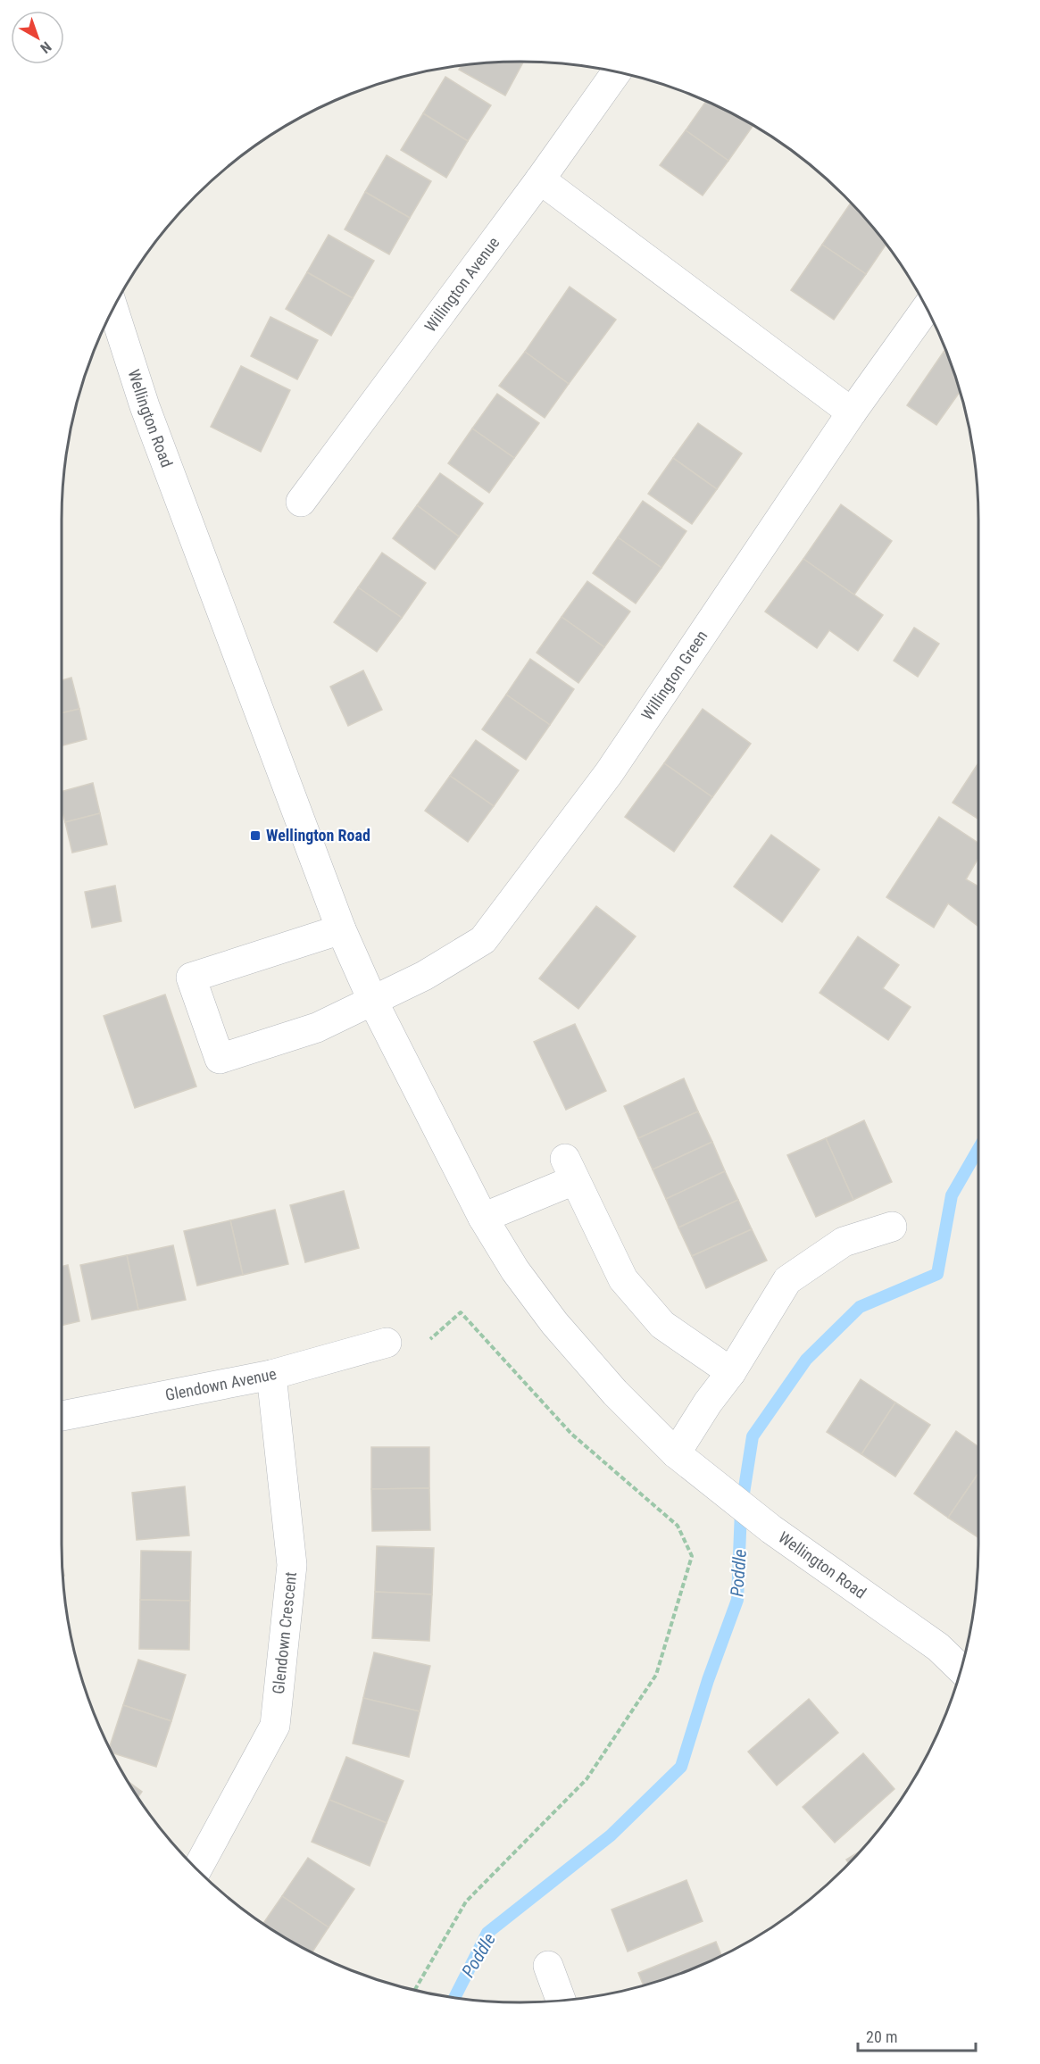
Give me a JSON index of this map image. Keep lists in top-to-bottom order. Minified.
{"streets":{"street":["Willington Avenue","Wellington Road","Willington Green","Glendown Avenue","Glendown Crescent"]},"crossings":[["Wellington Road","Willington Green"],["Glendown Avenue","Glendown Crescent"]],"water":["Poddle"],"places":{"transit":["Wellington Road"]},"scale_bar":"20 m","north":"bottom right"}
